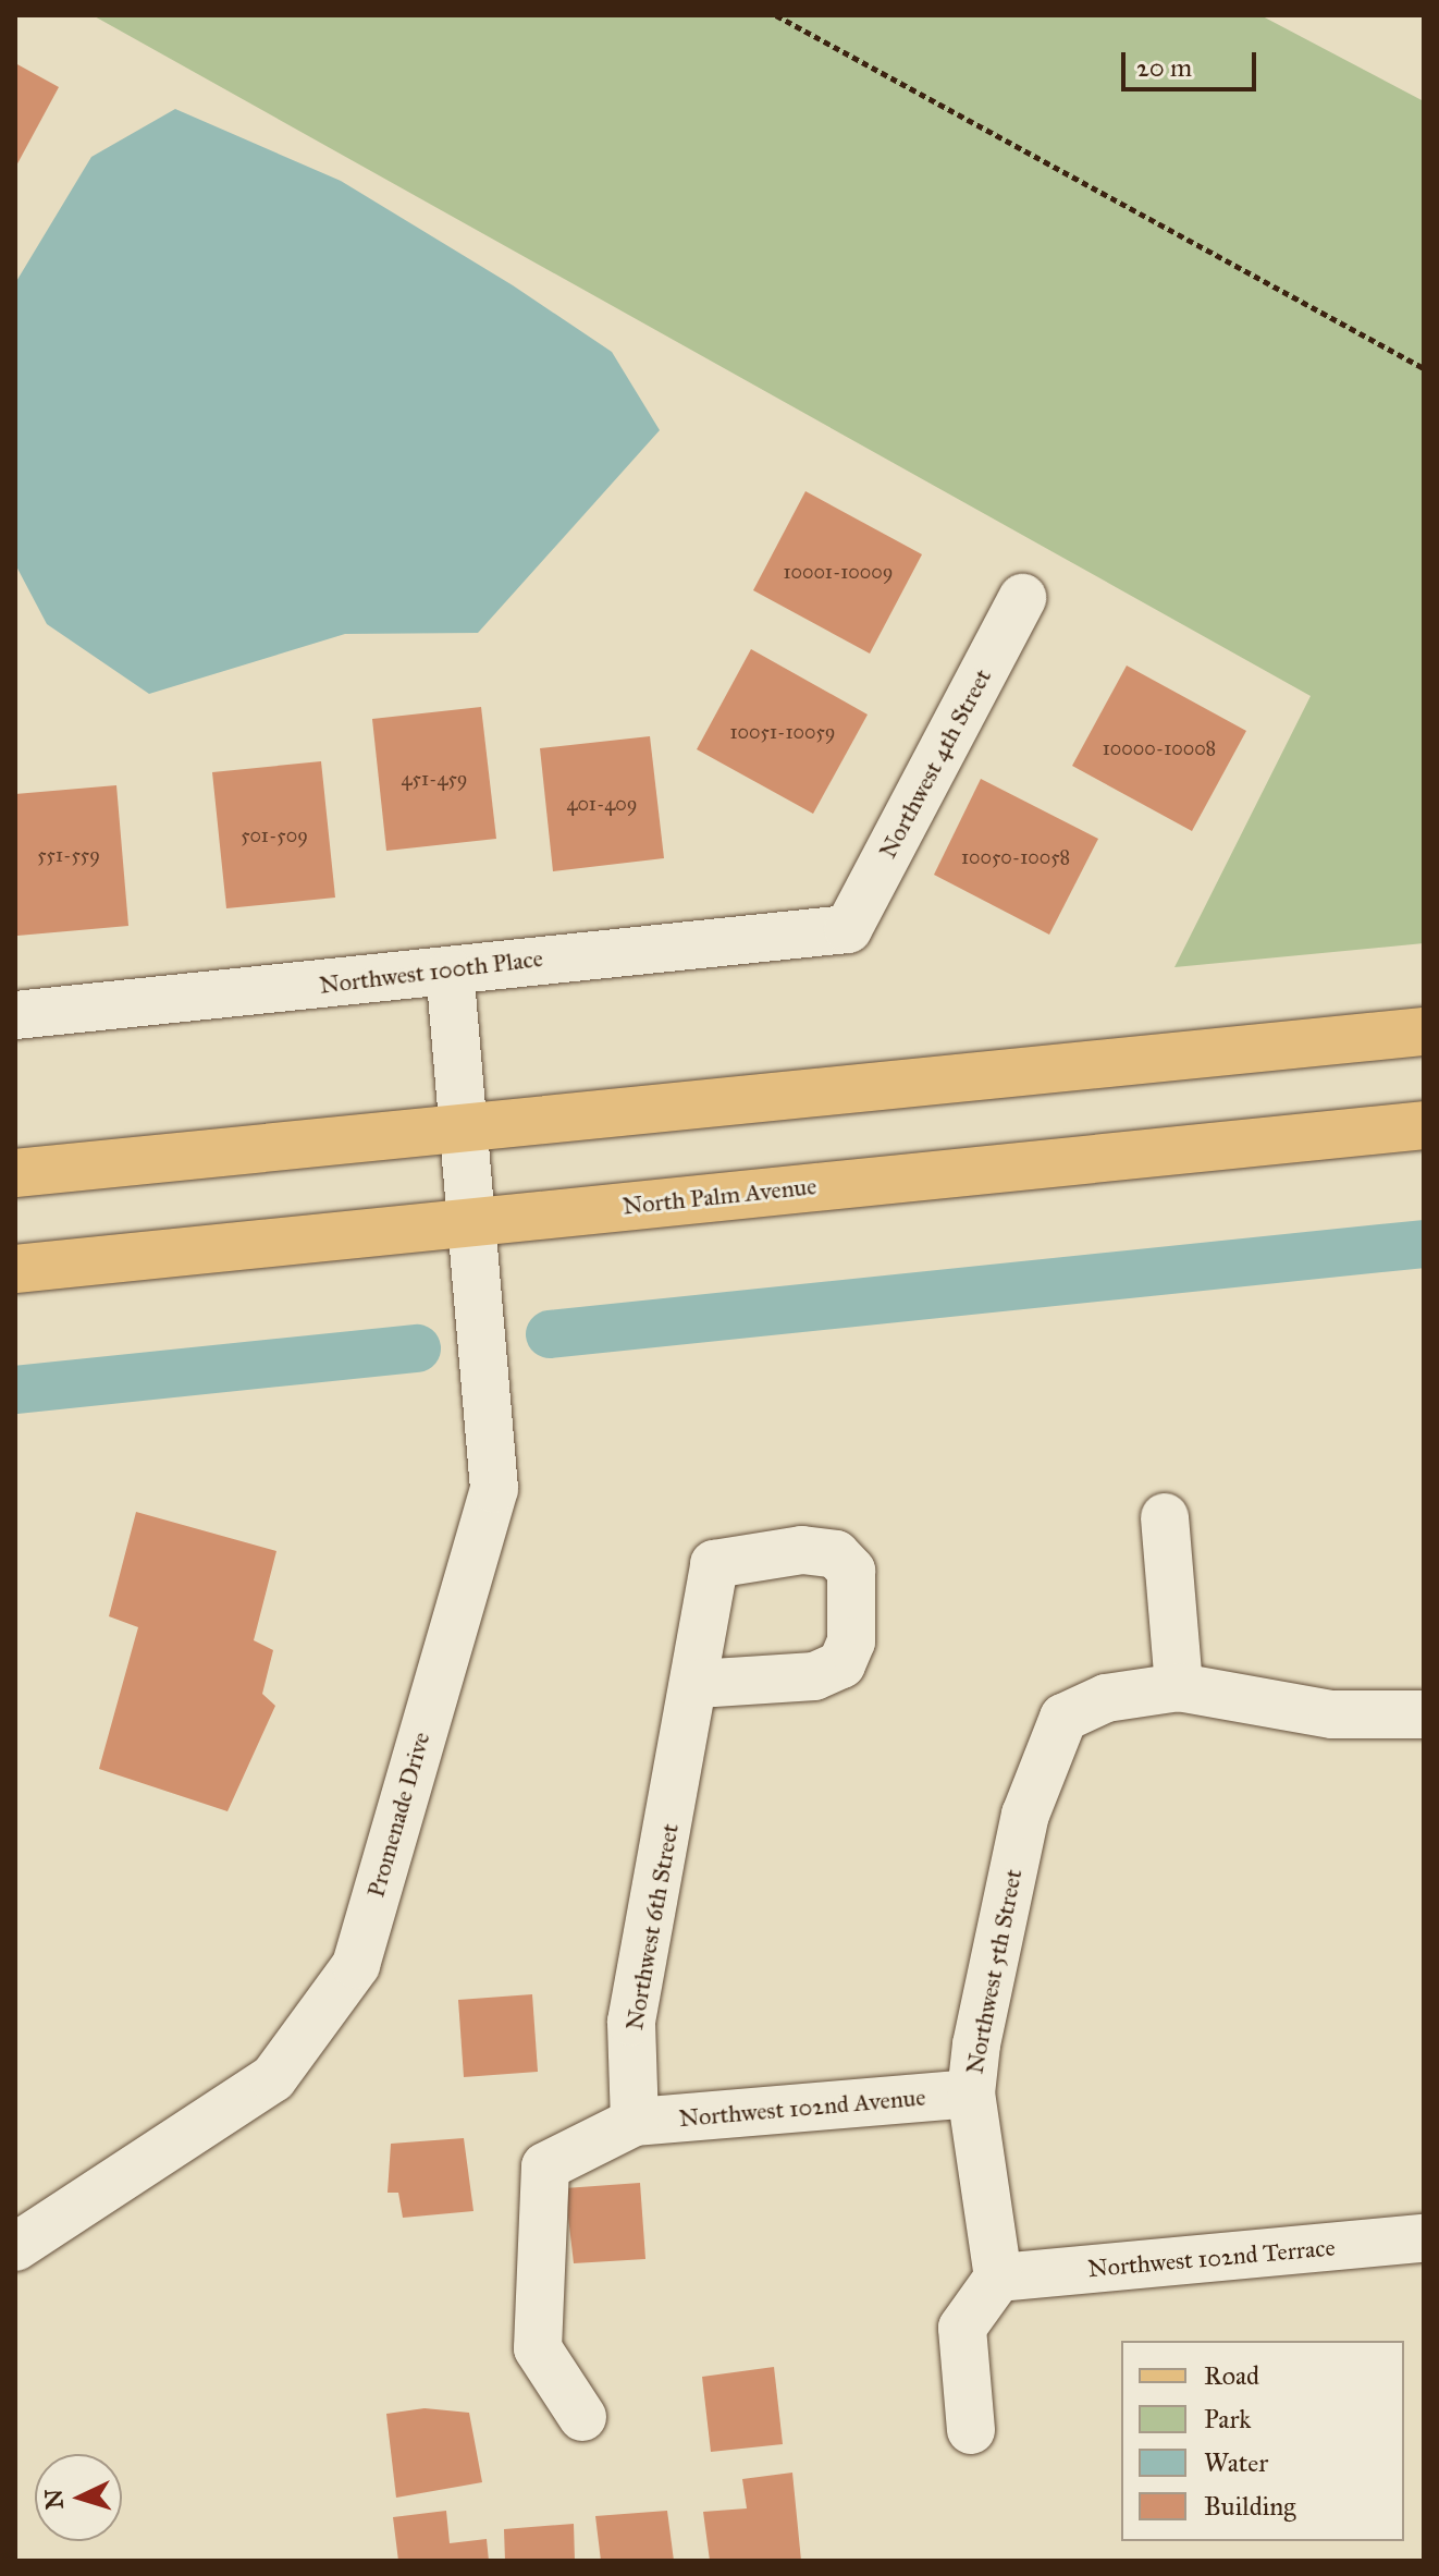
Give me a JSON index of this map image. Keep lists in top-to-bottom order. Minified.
{"streets":{"main road":["North Palm Avenue"],"street":["Northwest 4th Street","Northwest 100th Place","Promenade Drive","Northwest 6th Street","Northwest 5th Street","Northwest 102nd Avenue","Northwest 102nd Terrace"]},"crossings":[["Northwest 4th Street","Northwest 100th Place"],["North Palm Avenue","Promenade Drive"],["Northwest 6th Street","Northwest 102nd Avenue"],["Northwest 5th Street","Northwest 102nd Avenue"],["Northwest 5th Street","Northwest 102nd Terrace"]],"house_numbers":["10001-10009","10051-10059","10000-10008","451-459","401-409","501-509","551-559","10050-10058"],"legend":["Road","Park","Water","Building"],"scale_bar":"20 m","north":"left"}
